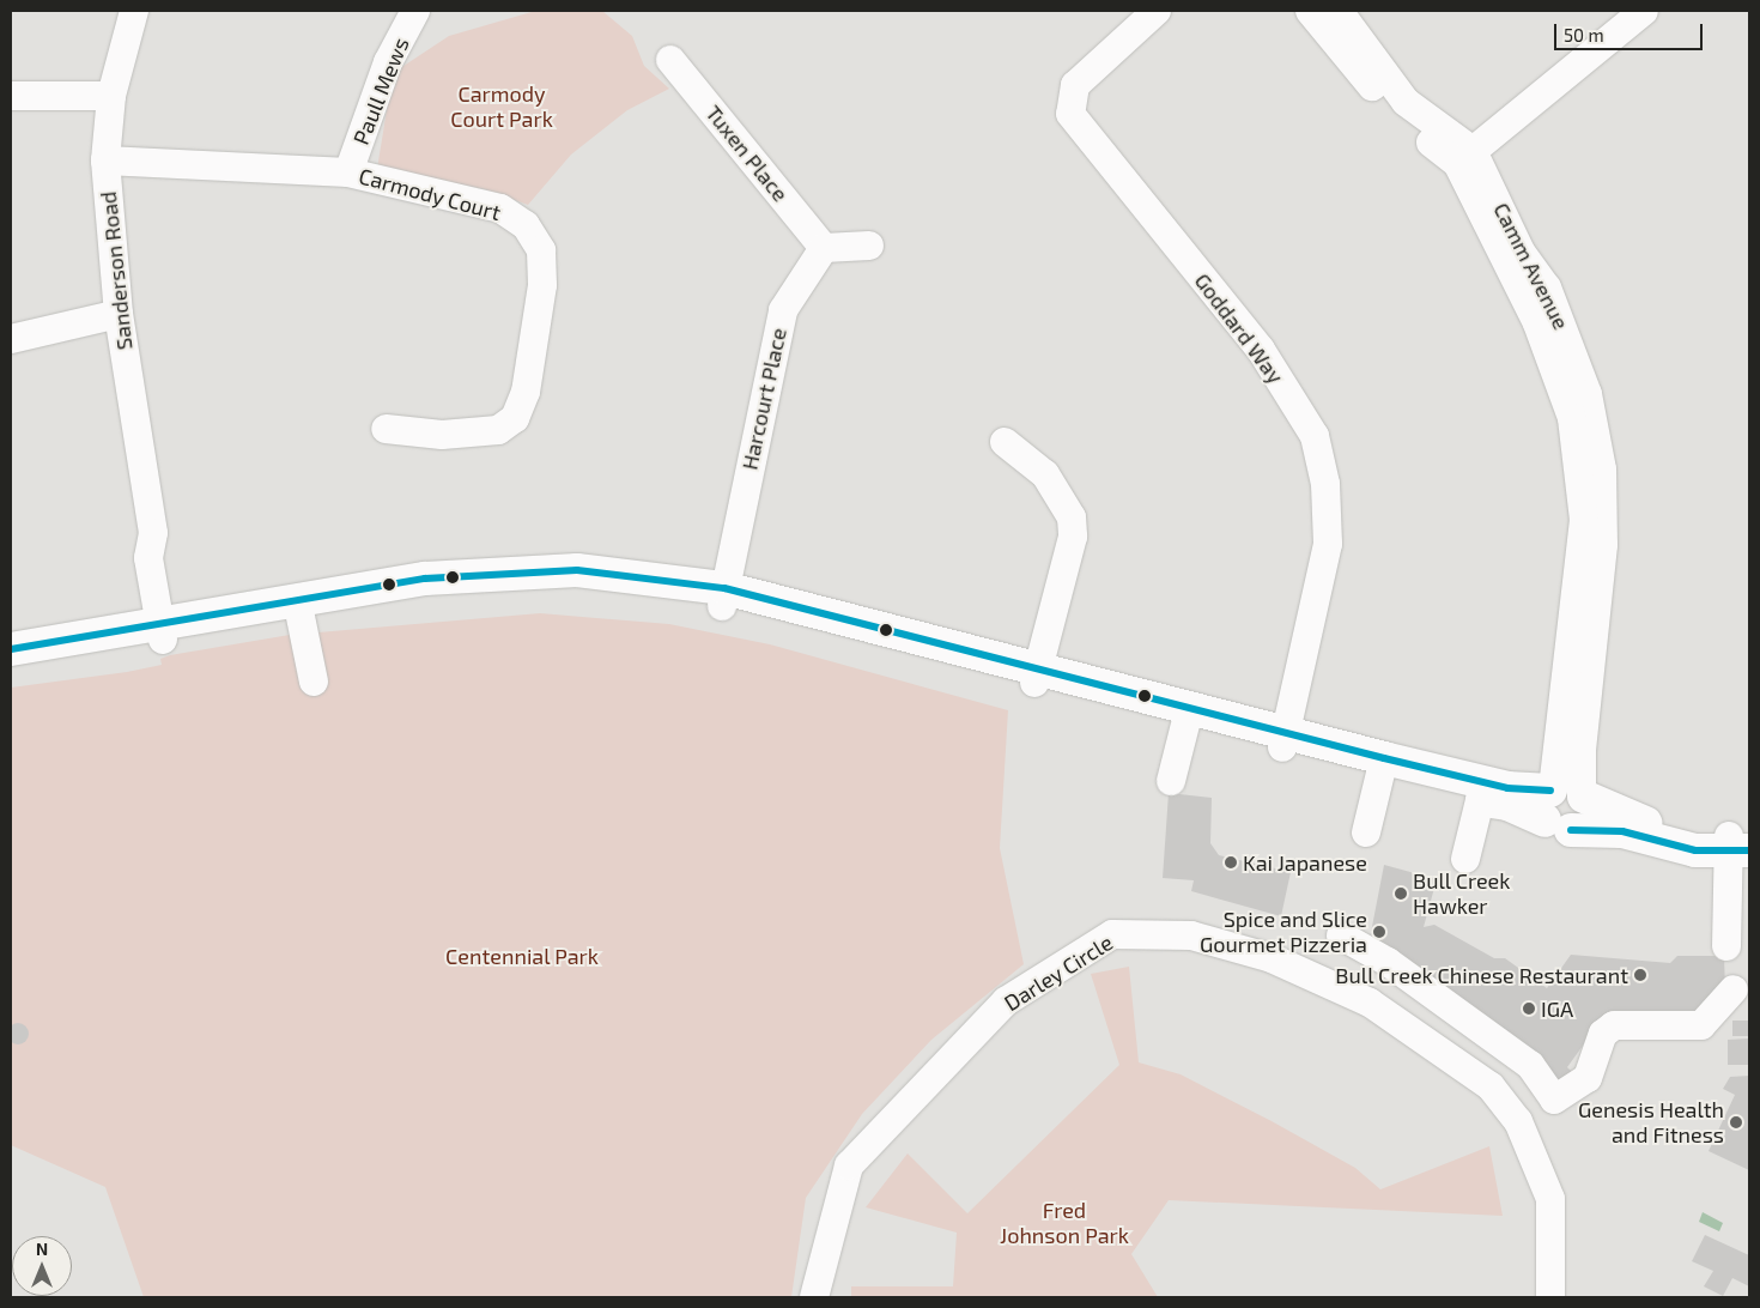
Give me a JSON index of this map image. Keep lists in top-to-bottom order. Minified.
{"streets":{"street":["Paull Mews","Tuxen Place","Carmody Court","Camm Avenue","Sanderson Road","Goddard Way","Harcourt Place","Darley Circle"]},"crossings":[["Paull Mews","Carmody Court"],["Tuxen Place","Harcourt Place"],["Carmody Court","Sanderson Road"]],"parks":["Carmody Court Park","Centennial Park","Fred Johnson Park"],"places":["Kai Japanese","Bull Creek Hawker","Spice and Slice Gourmet Pizzeria","Bull Creek Chinese Restaurant","IGA","Genesis Health and Fitness"],"scale_bar":"50 m","north":"top"}
